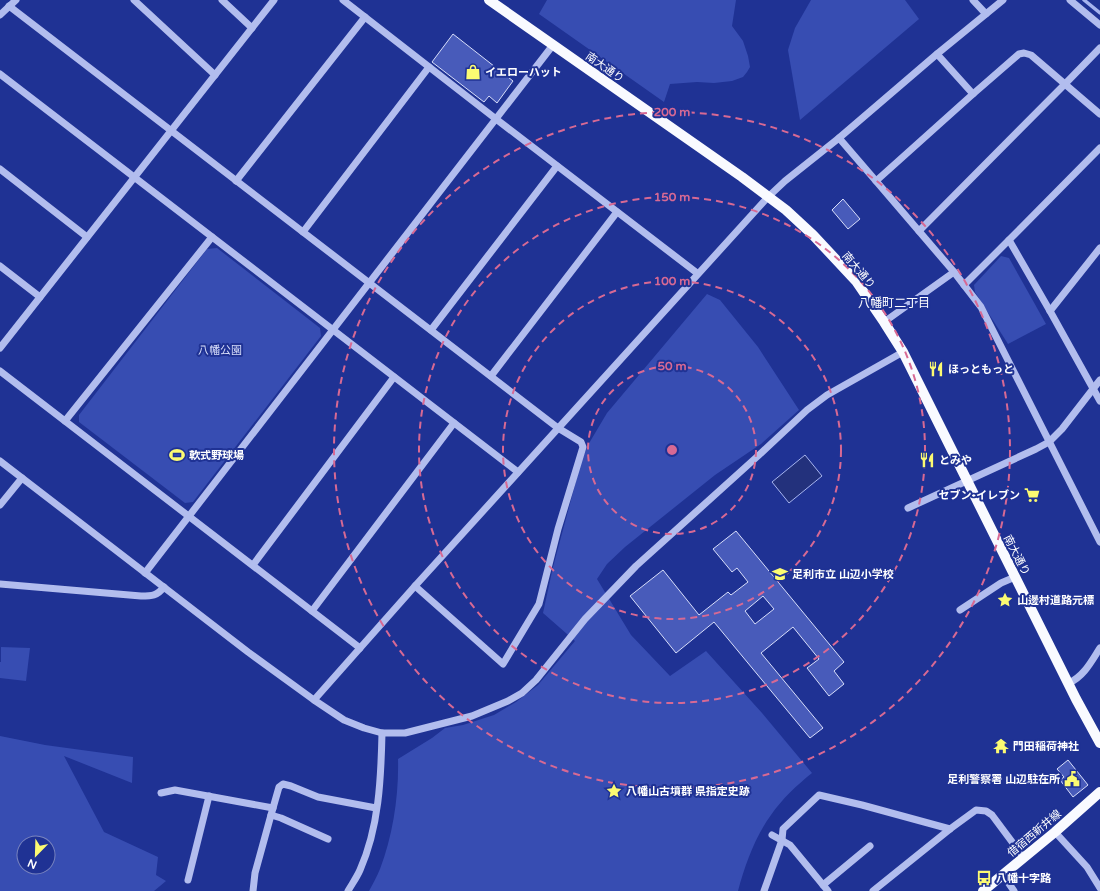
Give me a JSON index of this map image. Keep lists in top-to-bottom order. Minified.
{"streets":{"main road":["南大通り","借宿西新井線"]},"districts":["八幡町二丁目"],"parks":["八幡公園"],"places":{"shop":["イエローハット"],"restaurant":["ほっともっと","とみや"],"sports":["軟式野球場"],"supermarket":["セブン-イレブン"],"school or university":["足利市立 山辺小学校"],"place":["山邊村道路元標","八幡山古墳群 県指定史跡"],"temple":["門田稲荷神社"],"public building":["足利警察署 山辺駐在所"],"bus stop":["八幡十字路"]},"north":"bottom left","rings":["200 m","150 m","100 m","50 m"]}
